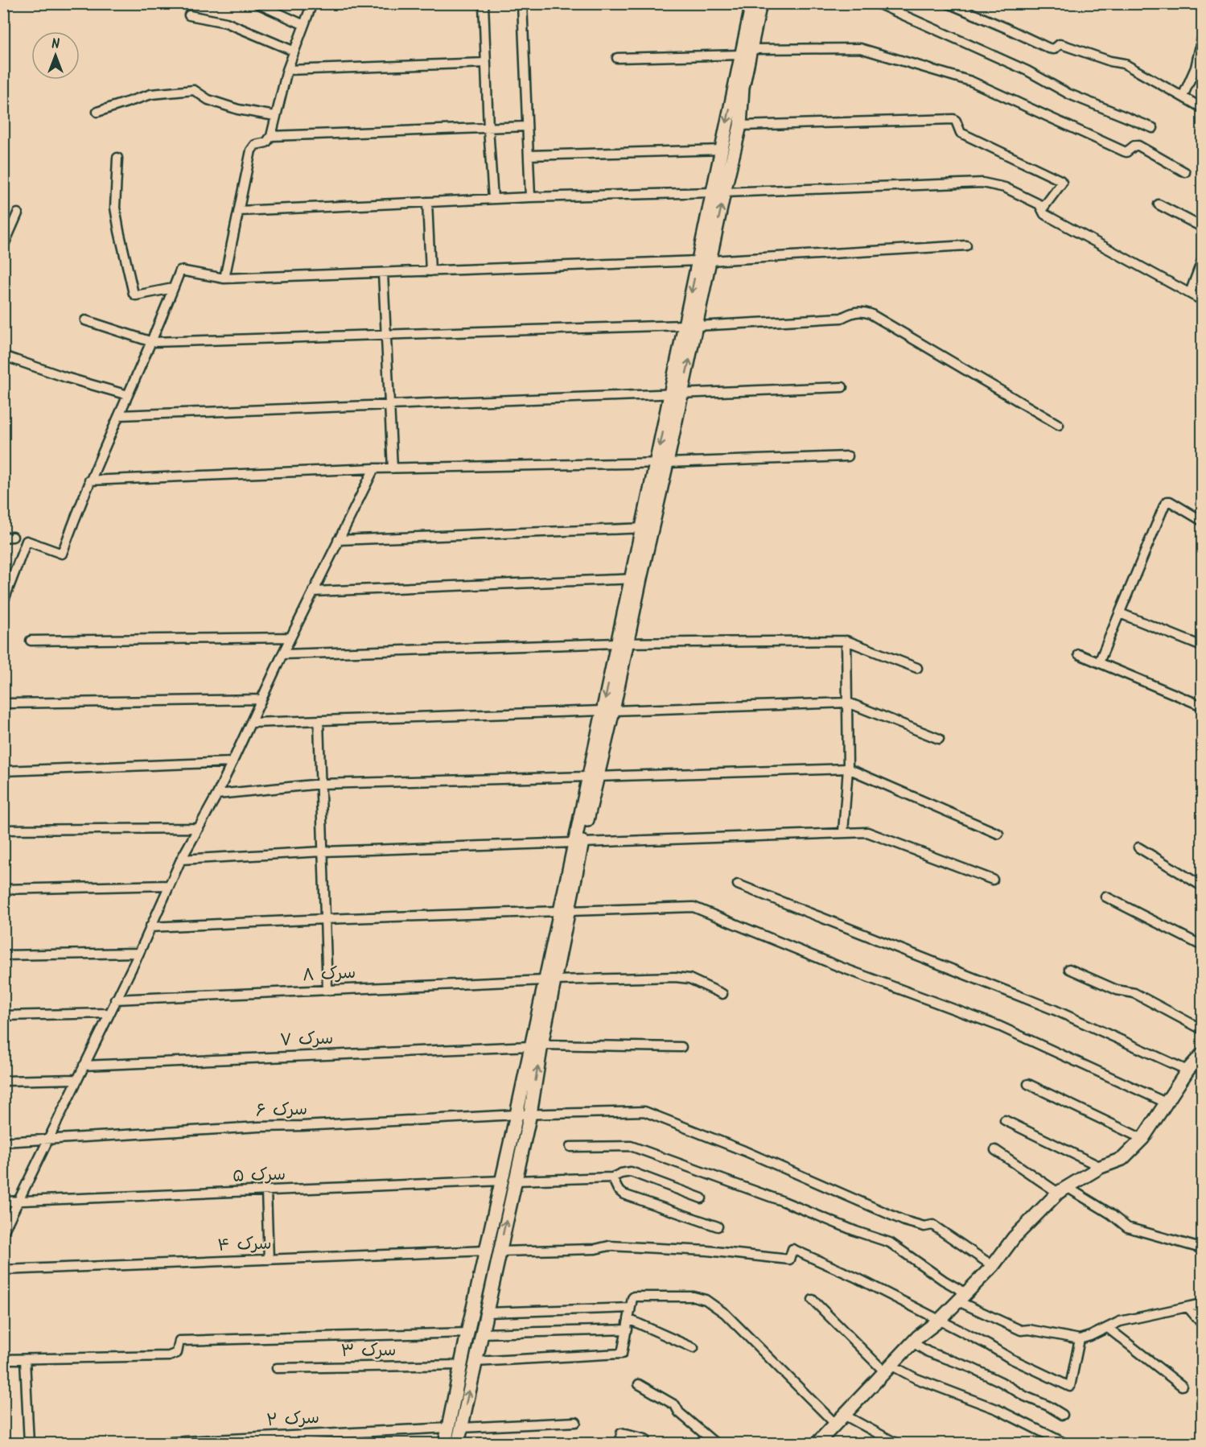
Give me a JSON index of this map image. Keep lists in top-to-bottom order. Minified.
{"streets":{"street":["سرک ۸","سرک ۷","سرک ۶","سرک ۵","سرک ۴","سرک ۳","سرک ۲"]},"north":"top"}
